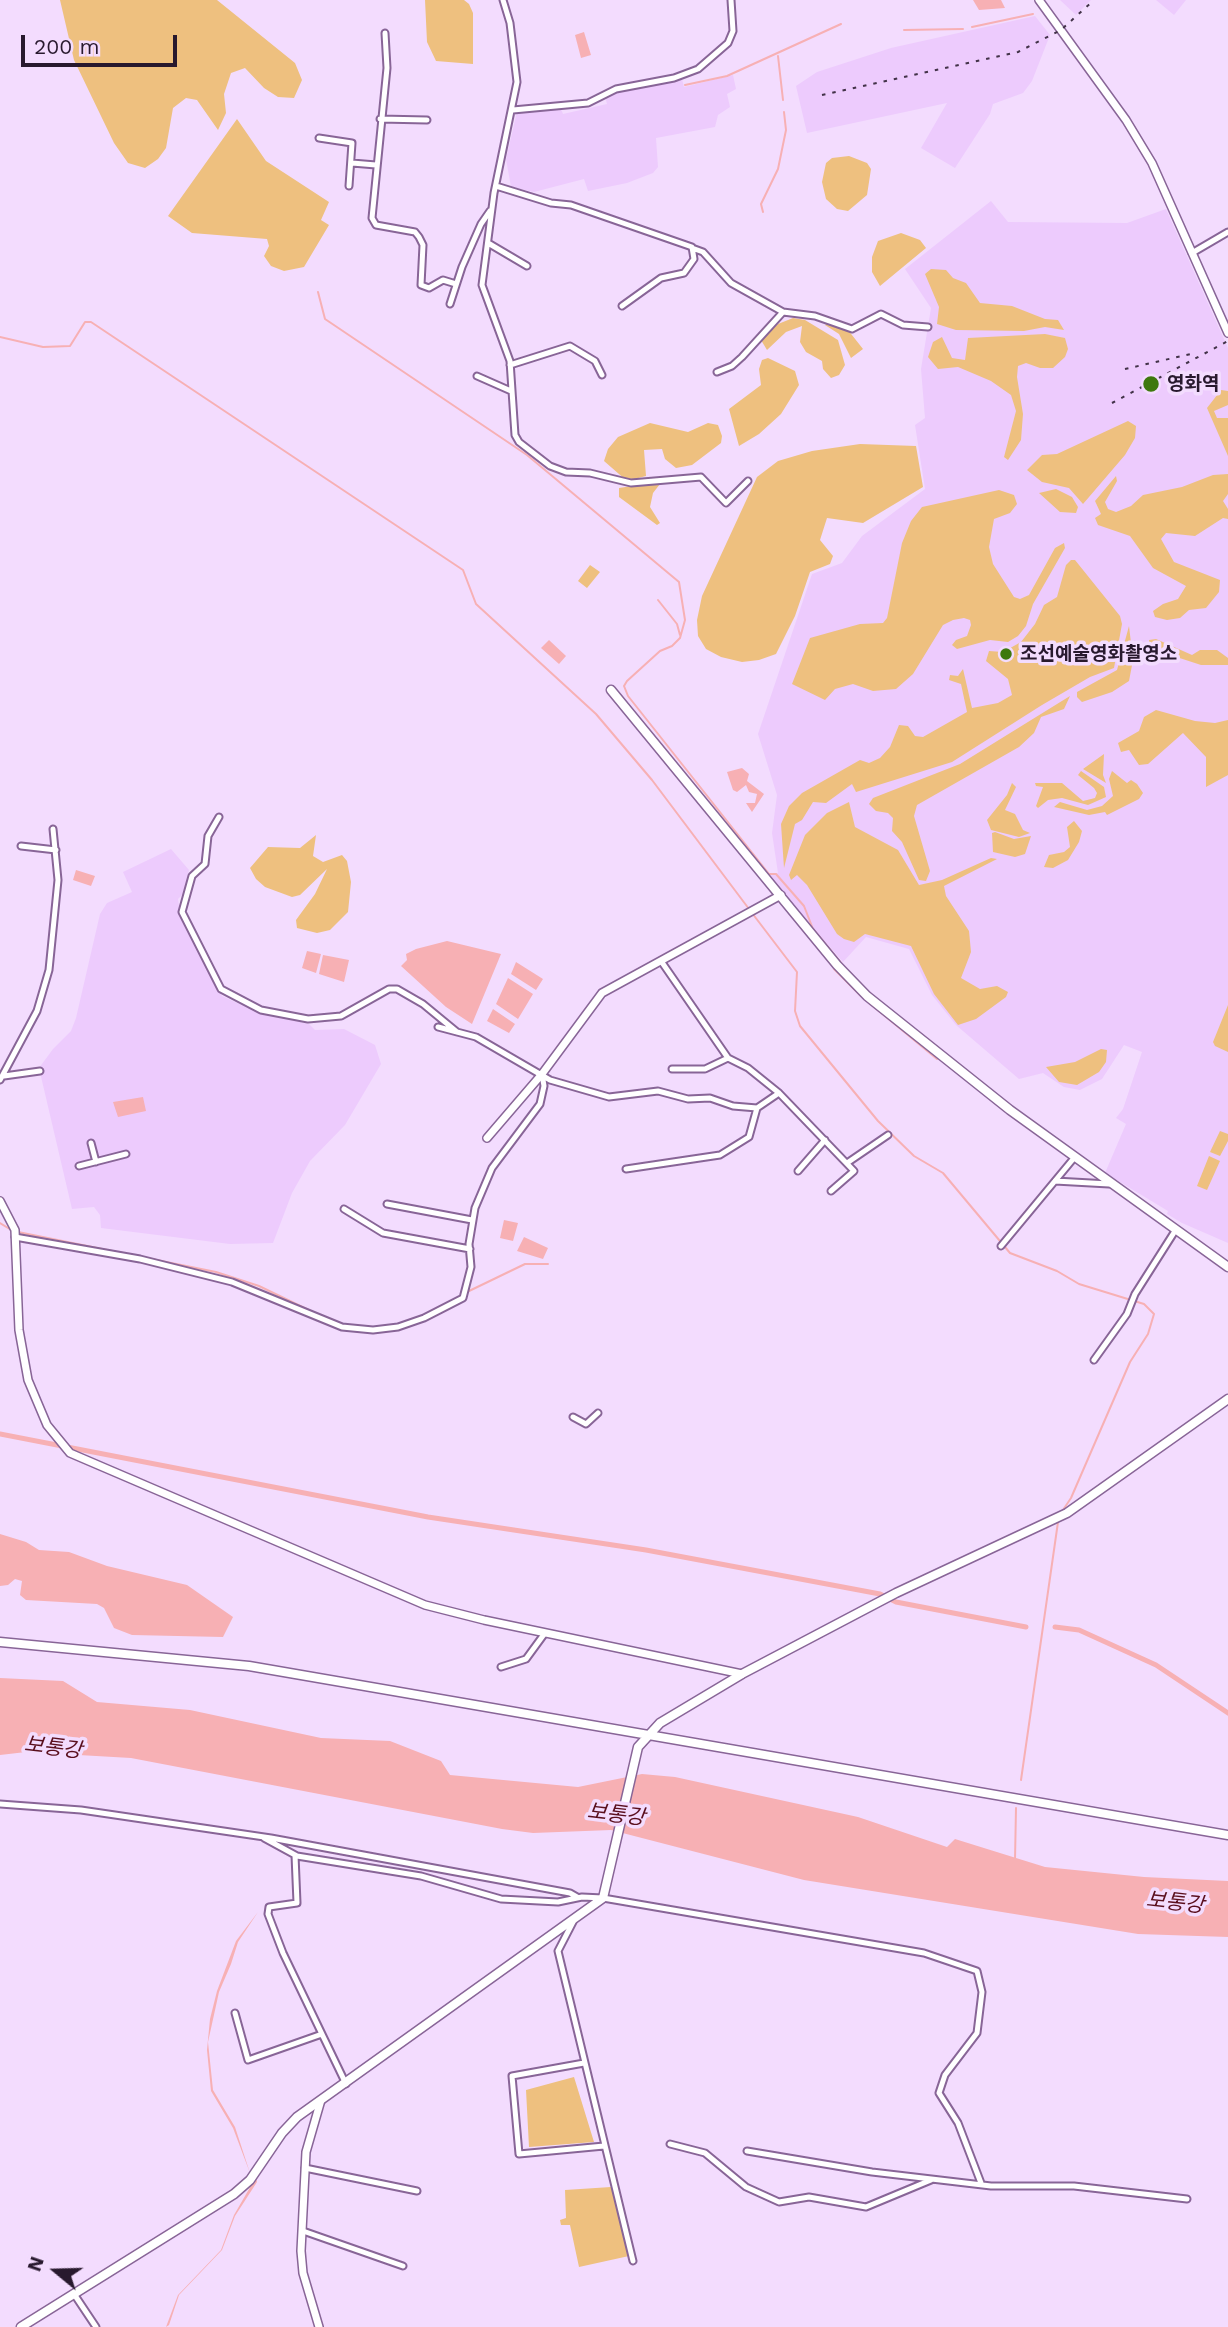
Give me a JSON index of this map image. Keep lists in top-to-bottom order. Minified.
{"water":["보통강"],"places":["영화역","조선예술영화촬영소"],"scale_bar":"200 m","north":"left"}
